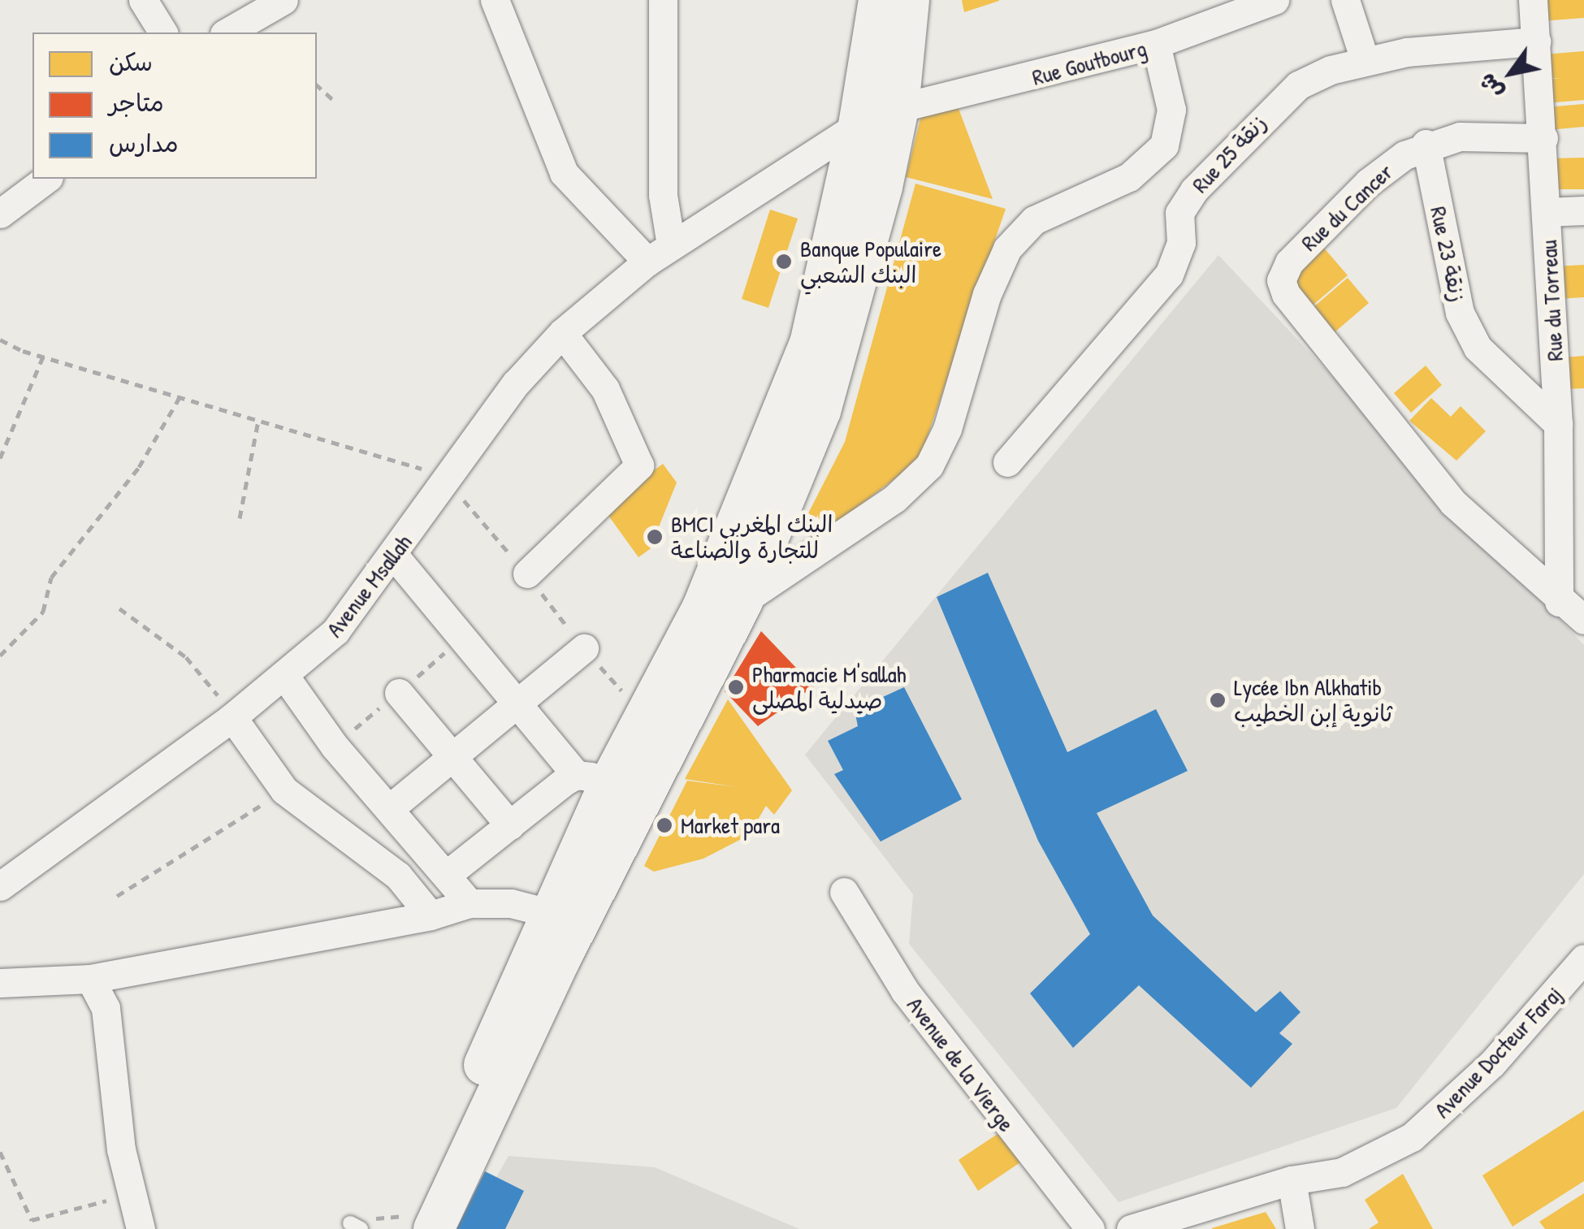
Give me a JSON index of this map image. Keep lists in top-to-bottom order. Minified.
{"streets":{"street":["Rue Goutbourg","Rue 25 زنقة","Rue du Cancer","Rue 23 زنقة","Rue du Torreau","Avenue Msallah","Avenue Docteur Faraj","Avenue de la Vierge"]},"crossings":[["Rue 25 زنقة","Rue du Torreau"],["Rue du Cancer","Rue 23 زنقة"],["Rue du Cancer","Rue du Torreau"],["Rue 23 زنقة","Rue du Torreau"]],"places":["Banque Populaire البنك الشعبي","BMCI البنك المغربي للتجارة والصناعة","Pharmacie M'sallah صيدلية المصلى","Lycée Ibn Alkhatib ثانوية إبن الخطيب","Market para"],"legend":["سكن","متاجر","مدارس"],"north":"bottom left"}
